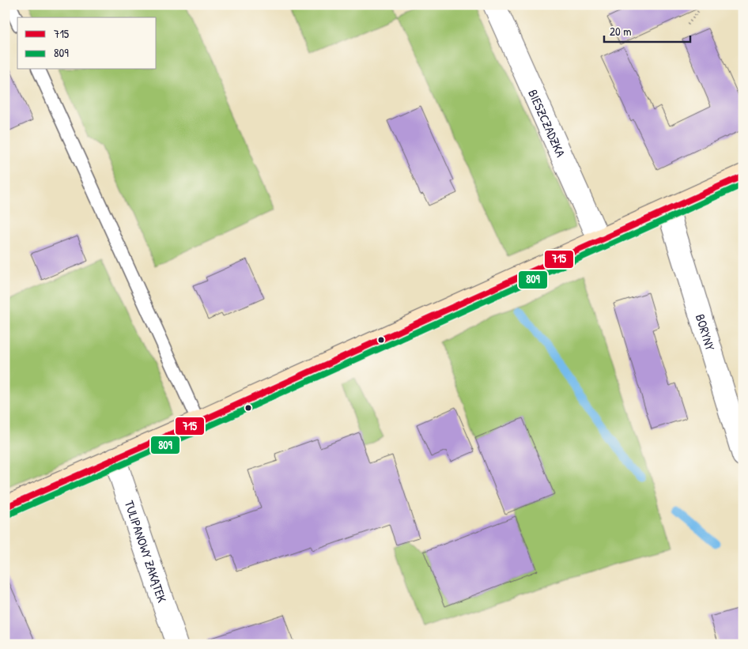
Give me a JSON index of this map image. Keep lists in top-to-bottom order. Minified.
{"streets":{"street":["BIESZCZADZKA","BORYNY","TULIPANOWY ZAKĄTEK"]},"lines":["transit line 715","transit line 809"],"legend":["715","809"],"scale_bar":"20 m"}
